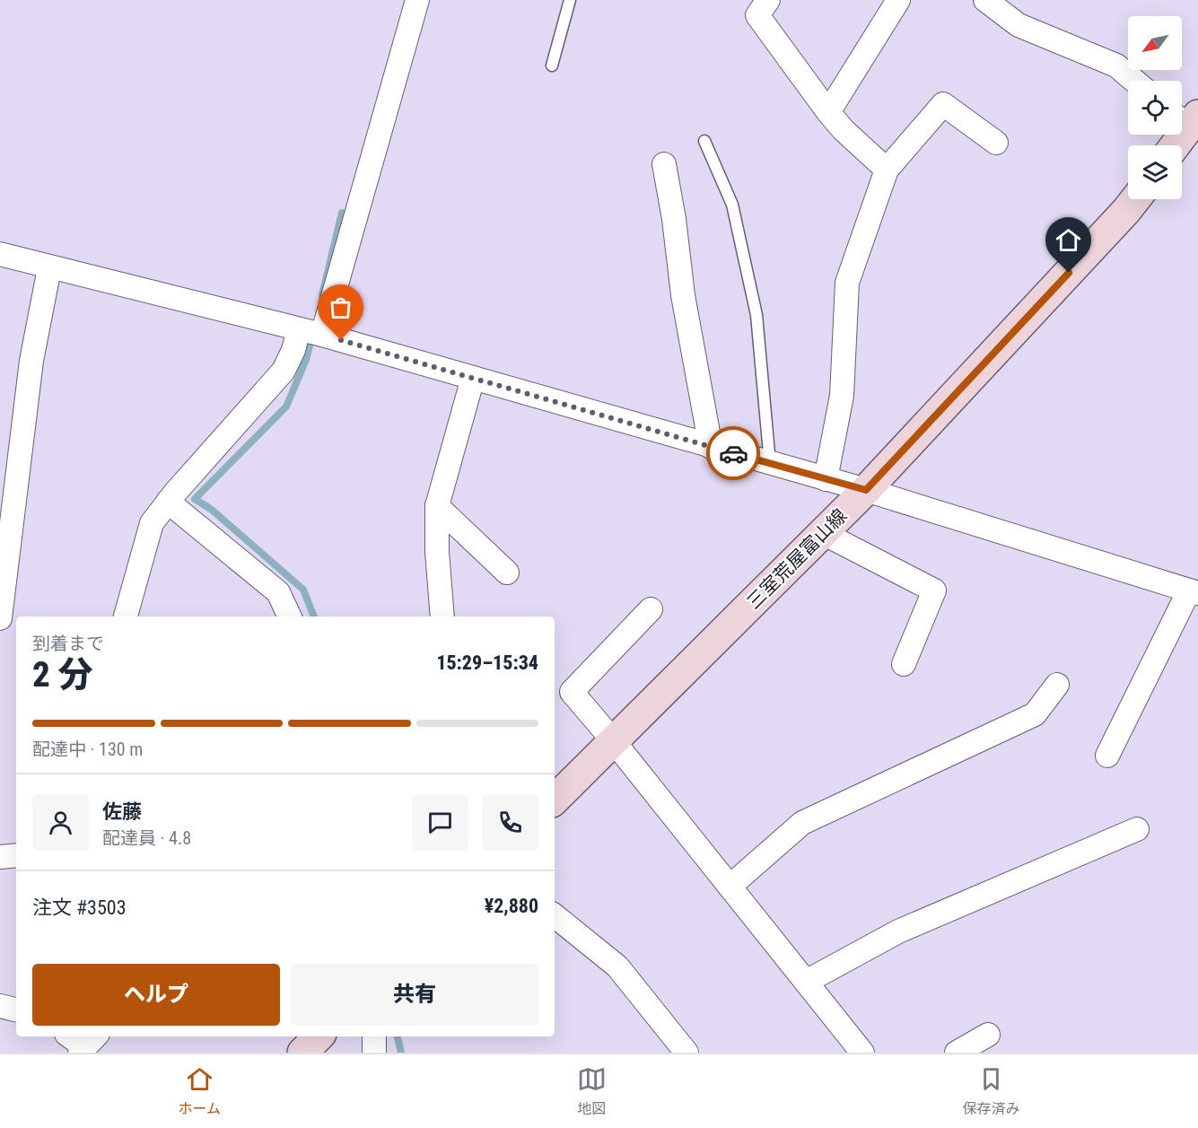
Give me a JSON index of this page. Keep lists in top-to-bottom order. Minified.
{"streets":{"main road":["三室荒屋富山線"]},"north":"bottom left","page":{"heading":["2 分","到着まで","15:29–15:34"],"panel":["佐藤","配達員 · 4.8","注文 #3503","¥2,880"],"bar":"配達中 · 130 m","buttons":["ヘルプ","共有"],"tabs":["ホーム","地図","保存済み"]}}
